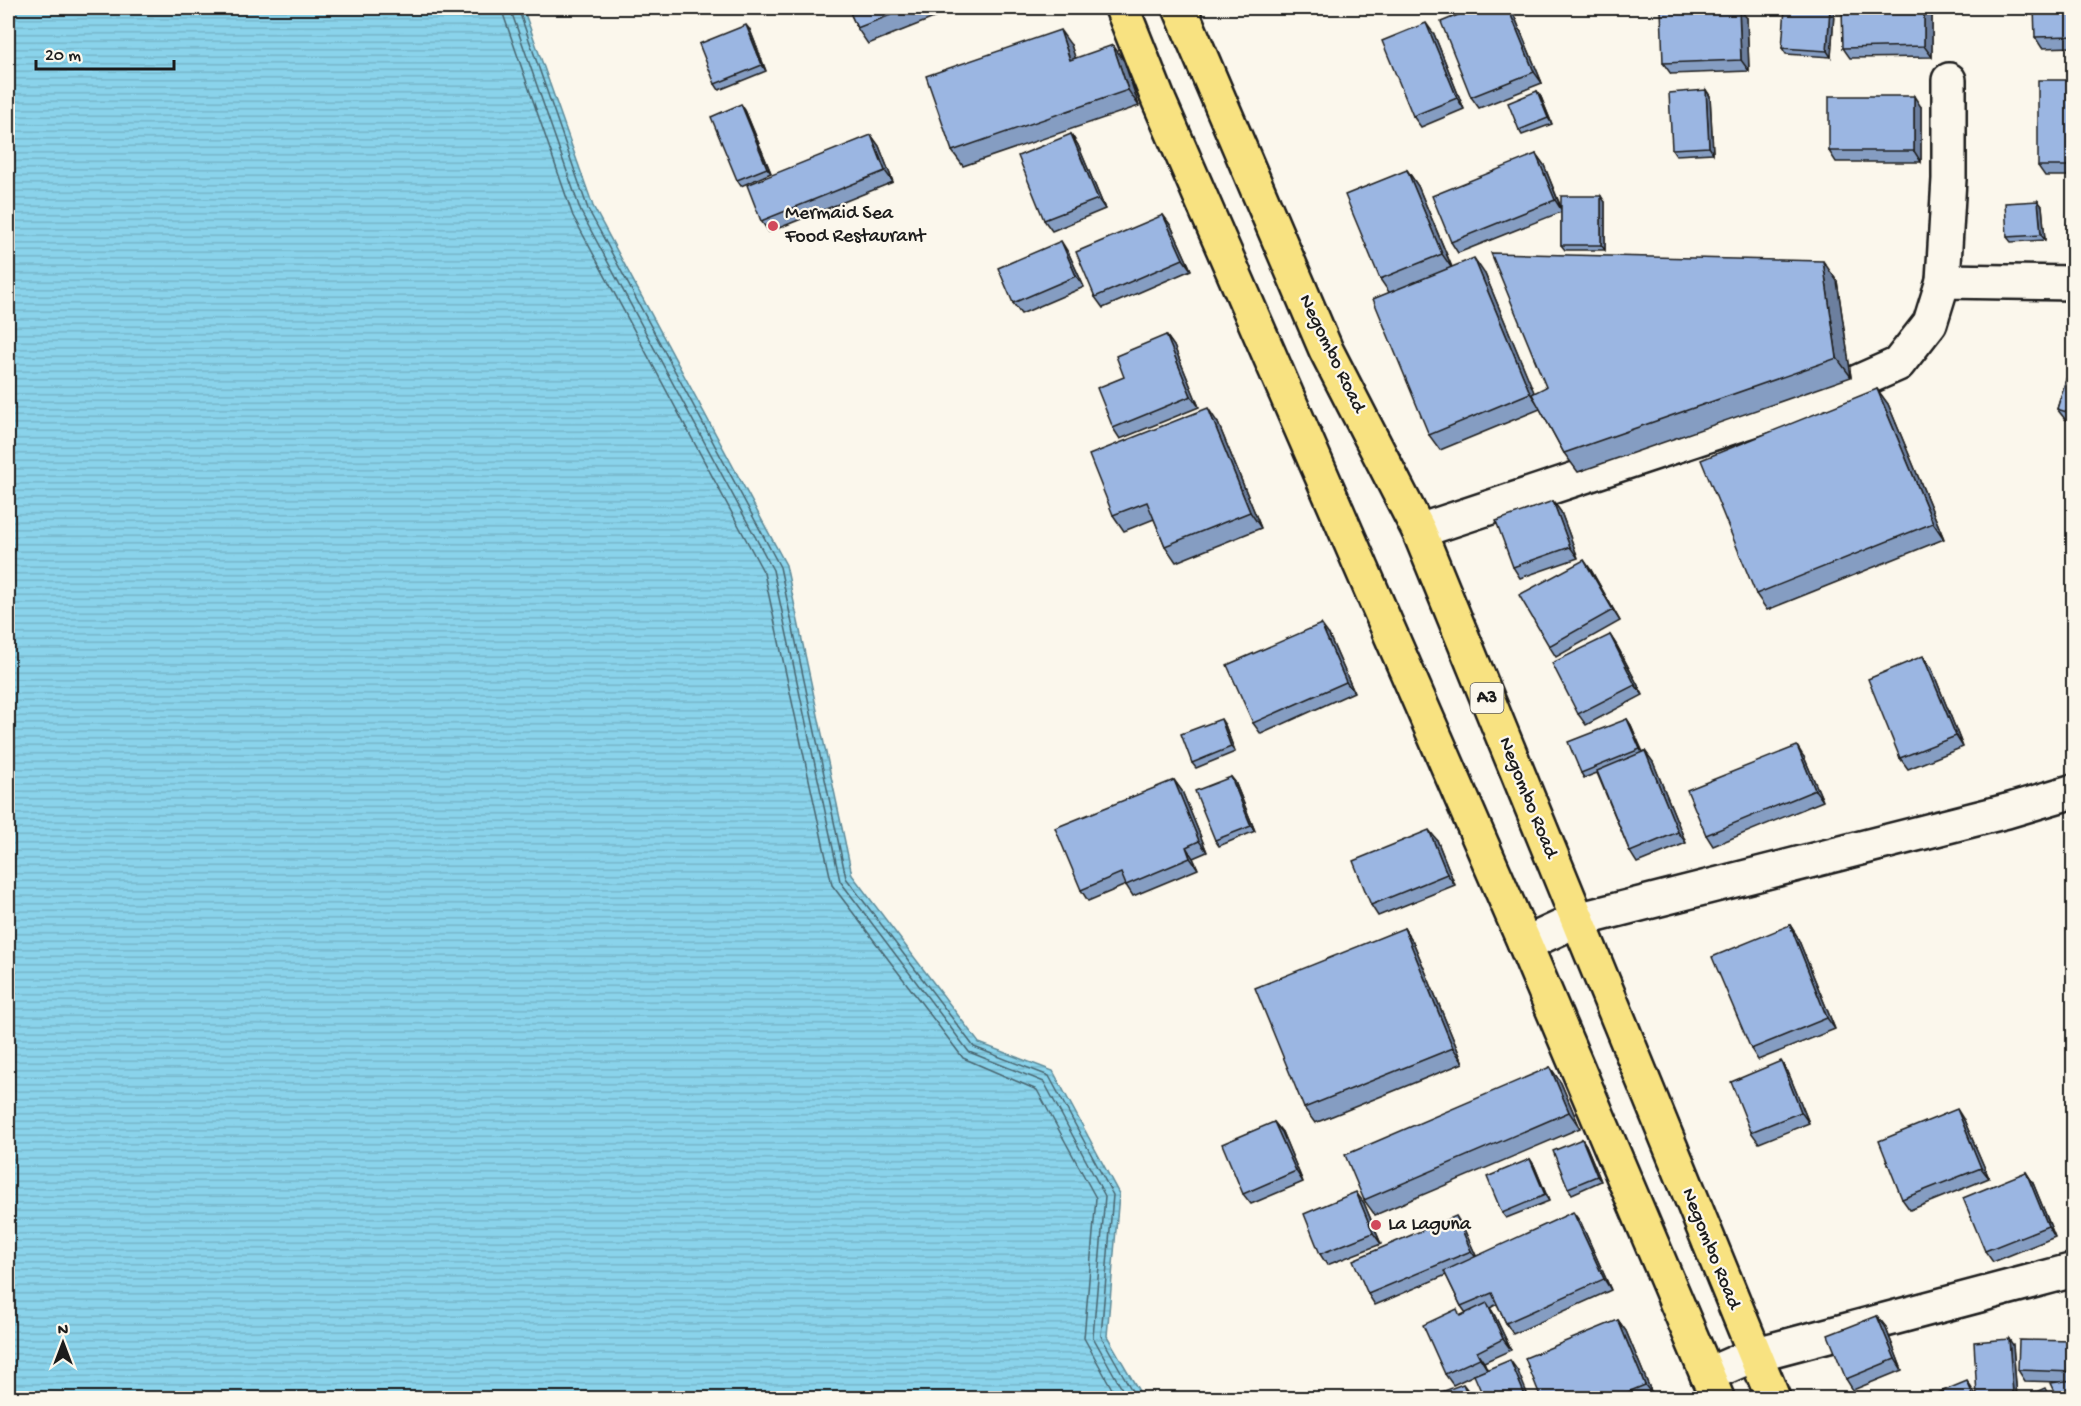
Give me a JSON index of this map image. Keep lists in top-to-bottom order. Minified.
{"streets":{"highway":["Negombo Road","A3"]},"places":["Mermaid Sea Food Restaurant","La Laguna"],"scale_bar":"20 m","north":"top"}
